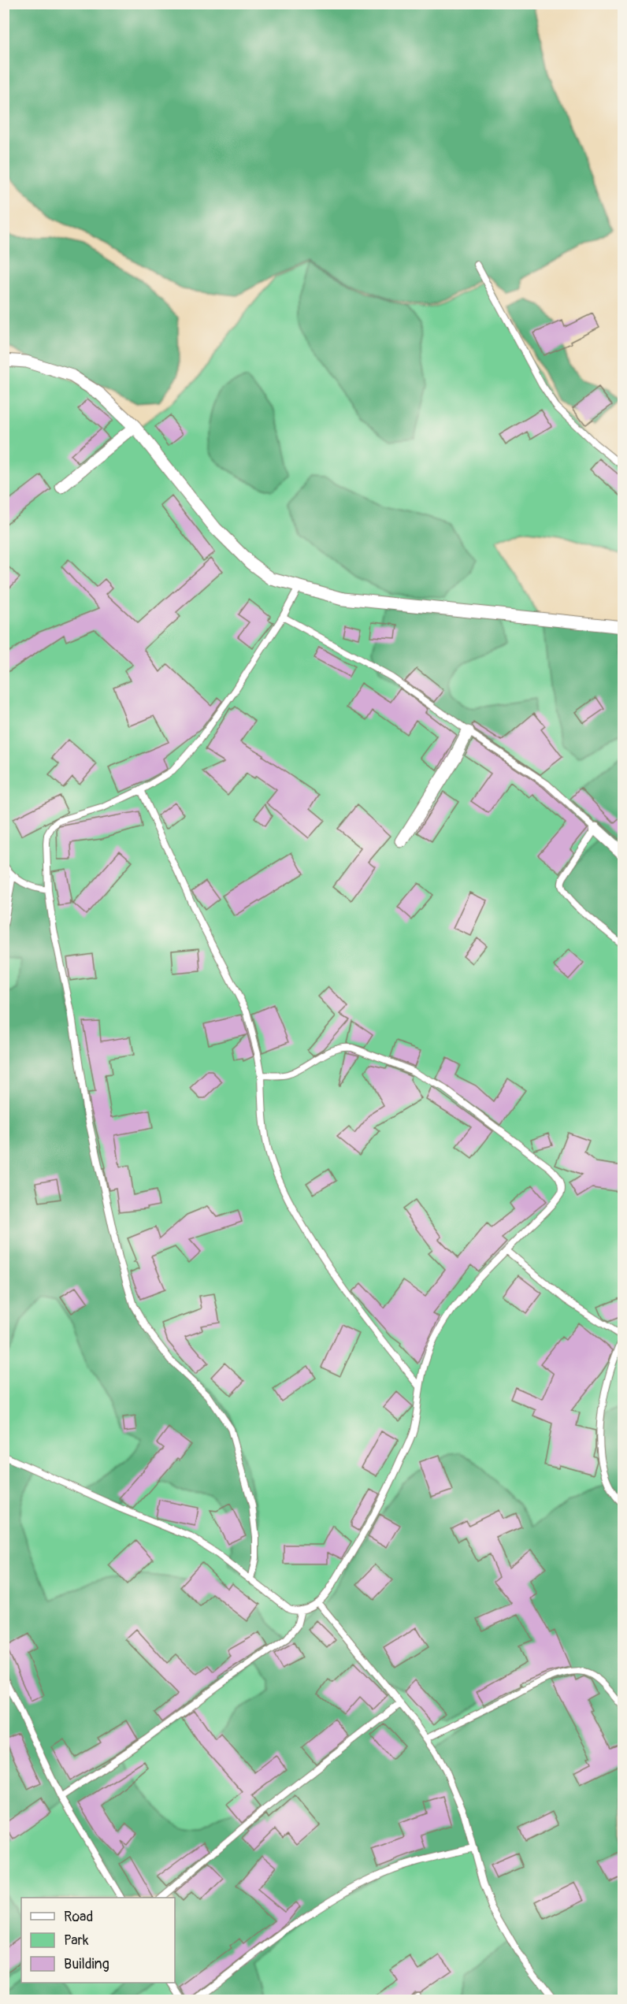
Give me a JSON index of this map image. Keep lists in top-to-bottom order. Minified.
{"legend":["Road","Park","Building"]}
